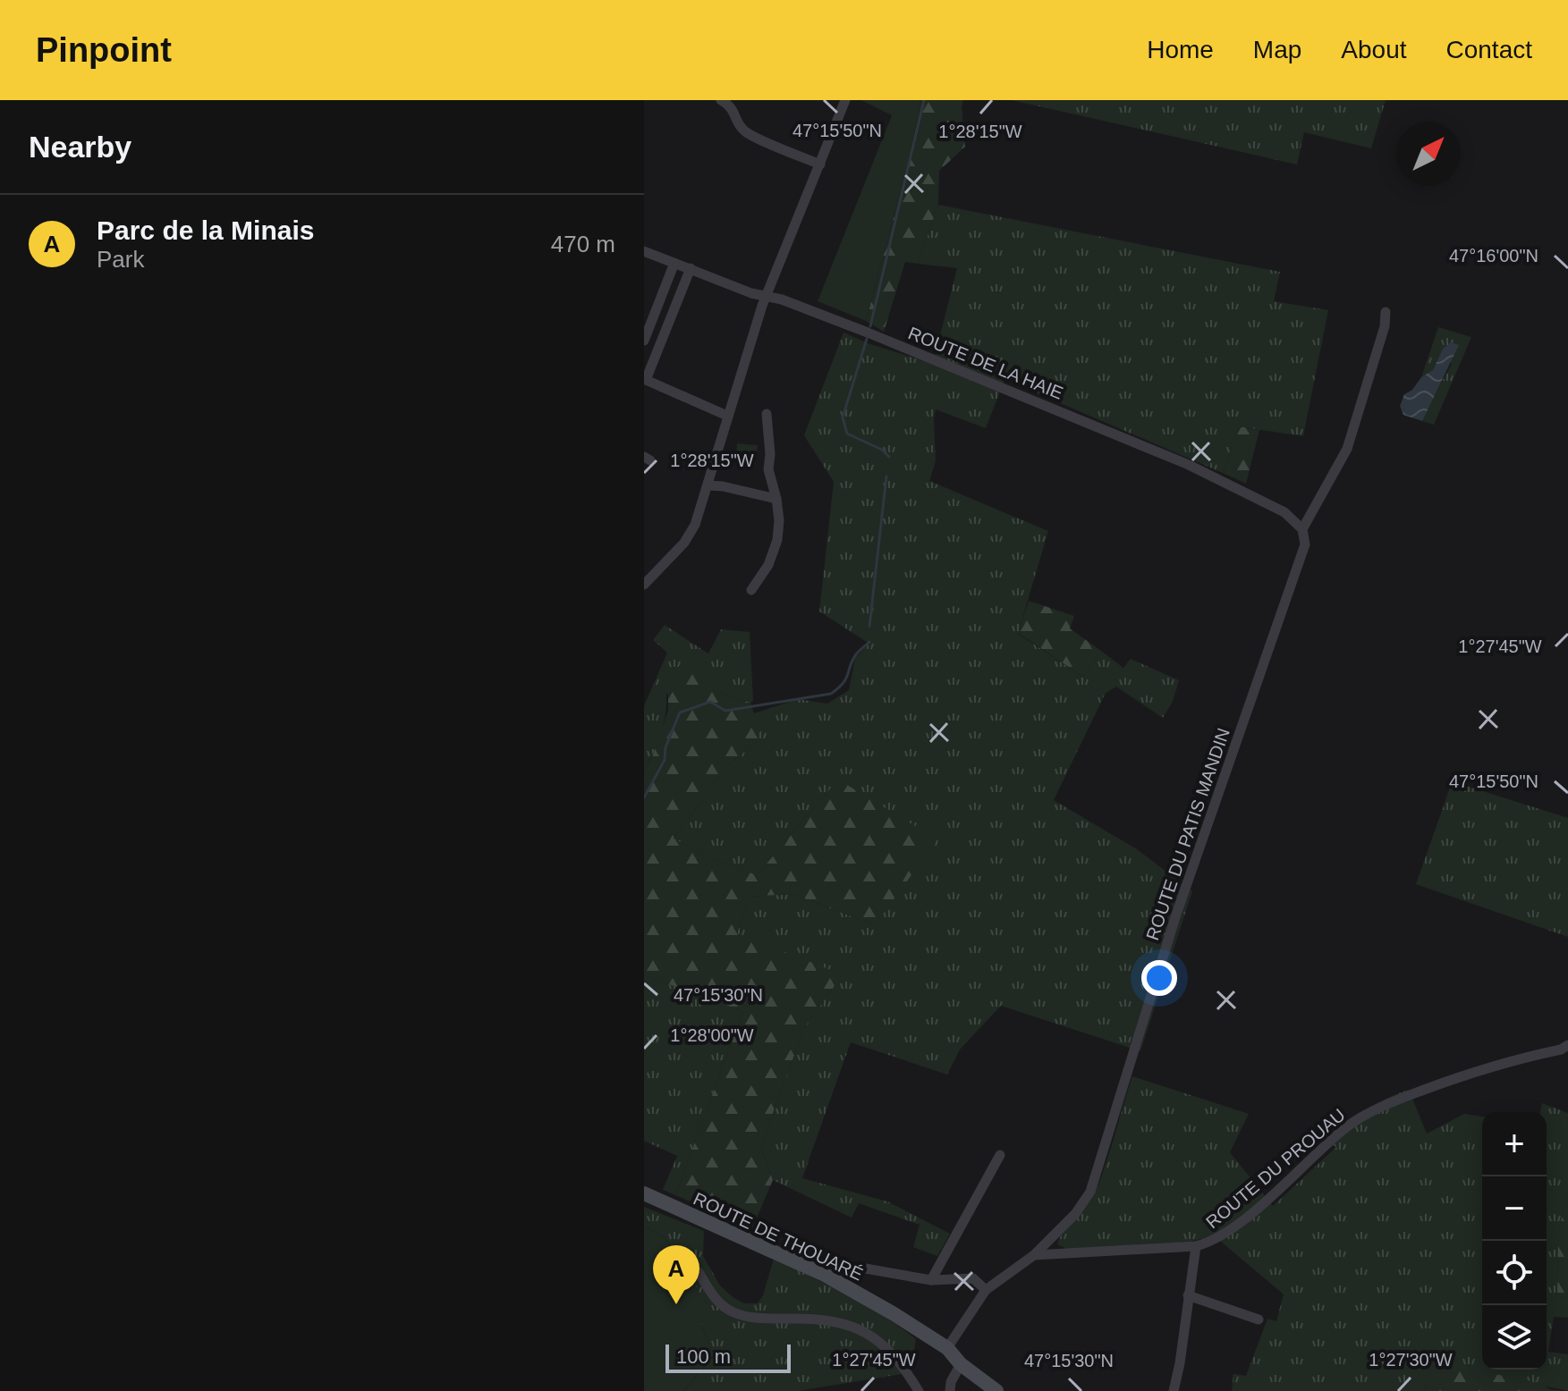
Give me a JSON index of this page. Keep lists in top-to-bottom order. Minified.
{"streets":{"street":["ROUTE DE LA HAIE","ROUTE DU PATIS MANDIN","ROUTE DU PROUAU","ROUTE DE THOUARÉ"]},"crossings":[["ROUTE DE LA HAIE","ROUTE DU PATIS MANDIN"],["ROUTE DU PATIS MANDIN","ROUTE DU PROUAU"],["ROUTE DU PATIS MANDIN","ROUTE DE THOUARÉ"]],"scale_bar":"100 m","north":"top right","page":{"header":"Pinpoint","nav":["Home","Map","About","Contact"],"heading":"Nearby","list":[{"mark":"A","name":"Parc de la Minais","note":"Park","value":"470 m"}],"map_buttons":["+","−"],"pins":"A","scale":"100 m"},"coordinates":["47°15'50\"N","1°28'15\"W","47°16'00\"N","1°27'45\"W","47°15'30\"N","1°28'00\"W","1°27'30\"W"]}
